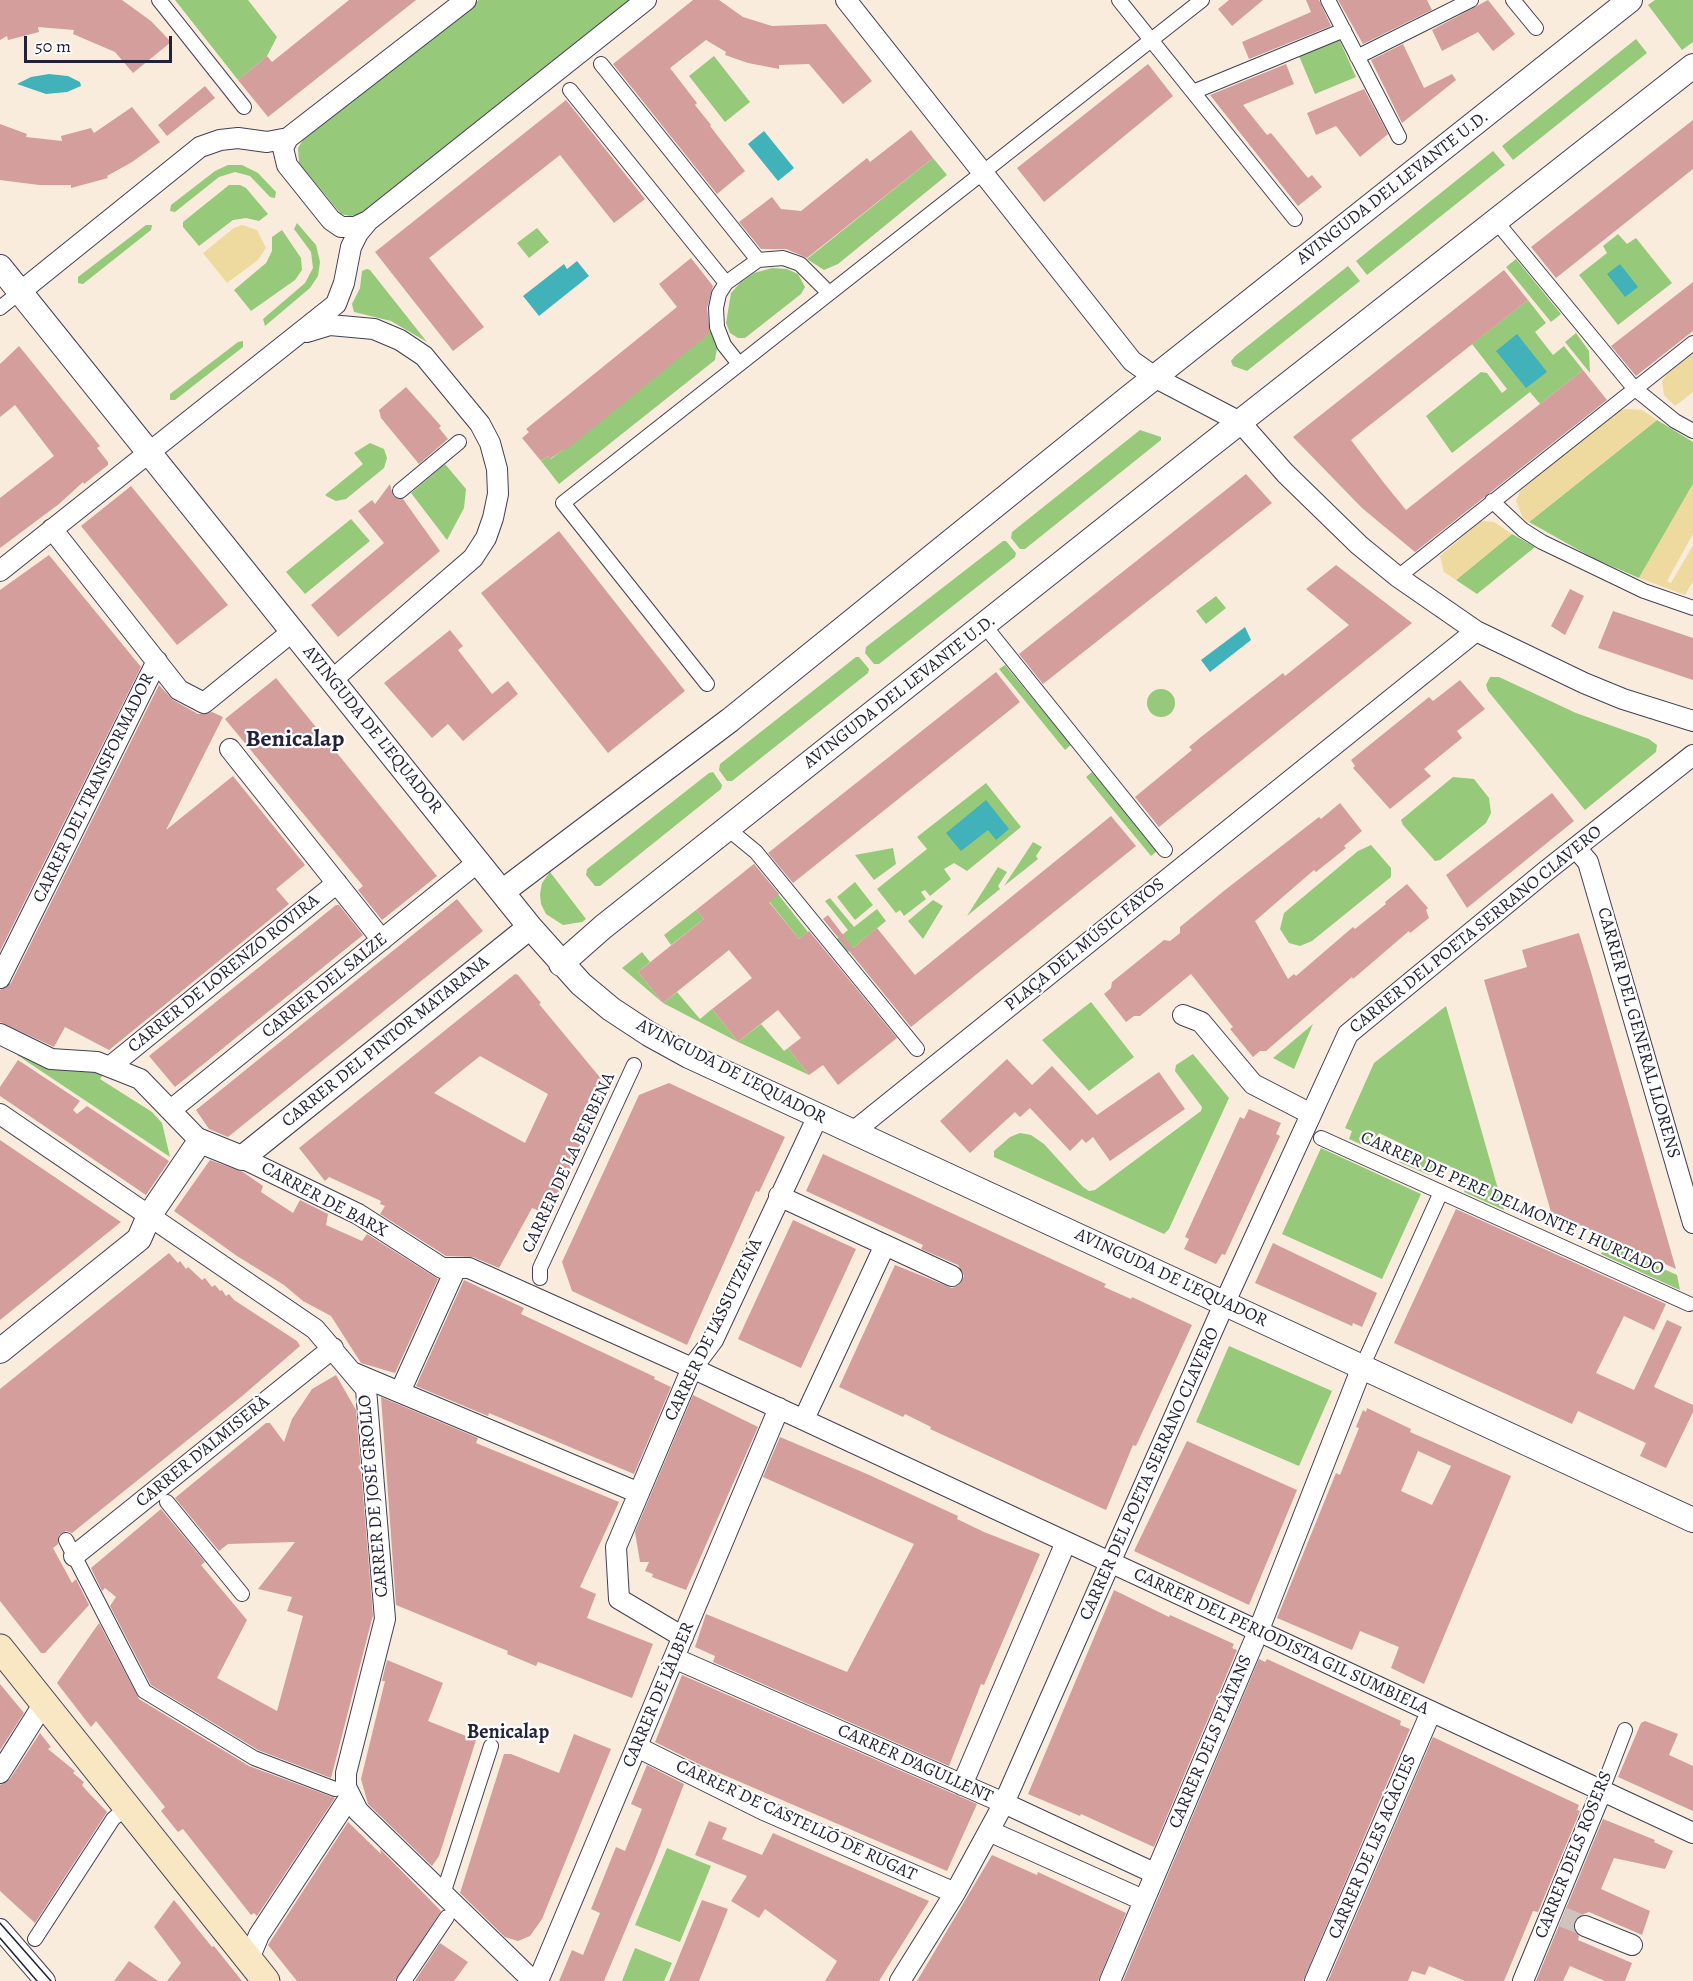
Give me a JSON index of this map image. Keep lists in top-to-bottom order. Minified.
{"streets":{"street":["AVINGUDA DEL LEVANTE U.D.","AVINGUDA DE L'EQUADOR","CARRER DEL TRANSFORMADOR","CARRER DEL POETA SERRANO CLAVERO","PLAÇA DEL MÚSIC FAYOS","CARRER DE LORENZO ROVIRA","CARRER DEL SALZE","CARRER DEL GENERAL LLORENS","CARRER DEL PINTOR MATARANA","CARRER DE LA BERBENA","CARRER DE BARX","CARRER DE PERE DELMONTE I HURTADO","CARRER DE L'ASSUTZENA","CARRER D'ALMISERÀ","CARRER DE JOSÉ GROLLO","CARRER DEL PERIODISTA GIL SUMBIELA","CARRER DE L'ÀLBER","CARRER DELS PLÀTANS","CARRER D'AGULLENT","CARRER DE CASTELLÓ DE RUGAT","CARRER DE LES ACÀCIES","CARRER DELS ROSERS"]},"crossings":[["AVINGUDA DEL LEVANTE U.D.","AVINGUDA DE L'EQUADOR"],["AVINGUDA DE L'EQUADOR","CARRER DEL TRANSFORMADOR"],["AVINGUDA DE L'EQUADOR","CARRER DEL POETA SERRANO CLAVERO"],["AVINGUDA DE L'EQUADOR","PLAÇA DEL MÚSIC FAYOS"],["AVINGUDA DE L'EQUADOR","CARRER DEL SALZE"],["AVINGUDA DE L'EQUADOR","CARRER DEL PINTOR MATARANA"],["AVINGUDA DE L'EQUADOR","CARRER DE L'ASSUTZENA"],["AVINGUDA DE L'EQUADOR","CARRER DELS PLÀTANS"],["CARRER DEL POETA SERRANO CLAVERO","CARRER DEL GENERAL LLORENS"],["CARRER DEL POETA SERRANO CLAVERO","CARRER DEL PERIODISTA GIL SUMBIELA"],["CARRER DEL POETA SERRANO CLAVERO","CARRER D'AGULLENT"],["CARRER DEL POETA SERRANO CLAVERO","CARRER DE CASTELLÓ DE RUGAT"],["CARRER DE LORENZO ROVIRA","CARRER DE BARX"],["CARRER DEL SALZE","CARRER DE BARX"],["CARRER DEL PINTOR MATARANA","CARRER DE BARX"],["CARRER DE BARX","CARRER DE L'ASSUTZENA"],["CARRER DE BARX","CARRER DEL PERIODISTA GIL SUMBIELA"],["CARRER DE L'ASSUTZENA","CARRER DEL PERIODISTA GIL SUMBIELA"],["CARRER DE L'ASSUTZENA","CARRER DE L'ÀLBER"],["CARRER D'ALMISERÀ","CARRER DE JOSÉ GROLLO"],["CARRER DEL PERIODISTA GIL SUMBIELA","CARRER DE L'ÀLBER"],["CARRER DEL PERIODISTA GIL SUMBIELA","CARRER DELS PLÀTANS"],["CARRER DEL PERIODISTA GIL SUMBIELA","CARRER DE LES ACÀCIES"],["CARRER DEL PERIODISTA GIL SUMBIELA","CARRER DELS ROSERS"],["CARRER DE L'ÀLBER","CARRER D'AGULLENT"],["CARRER DE L'ÀLBER","CARRER DE CASTELLÓ DE RUGAT"],["CARRER DELS PLÀTANS","CARRER D'AGULLENT"]],"districts":["Benicalap","Benicalap"],"scale_bar":"50 m"}
